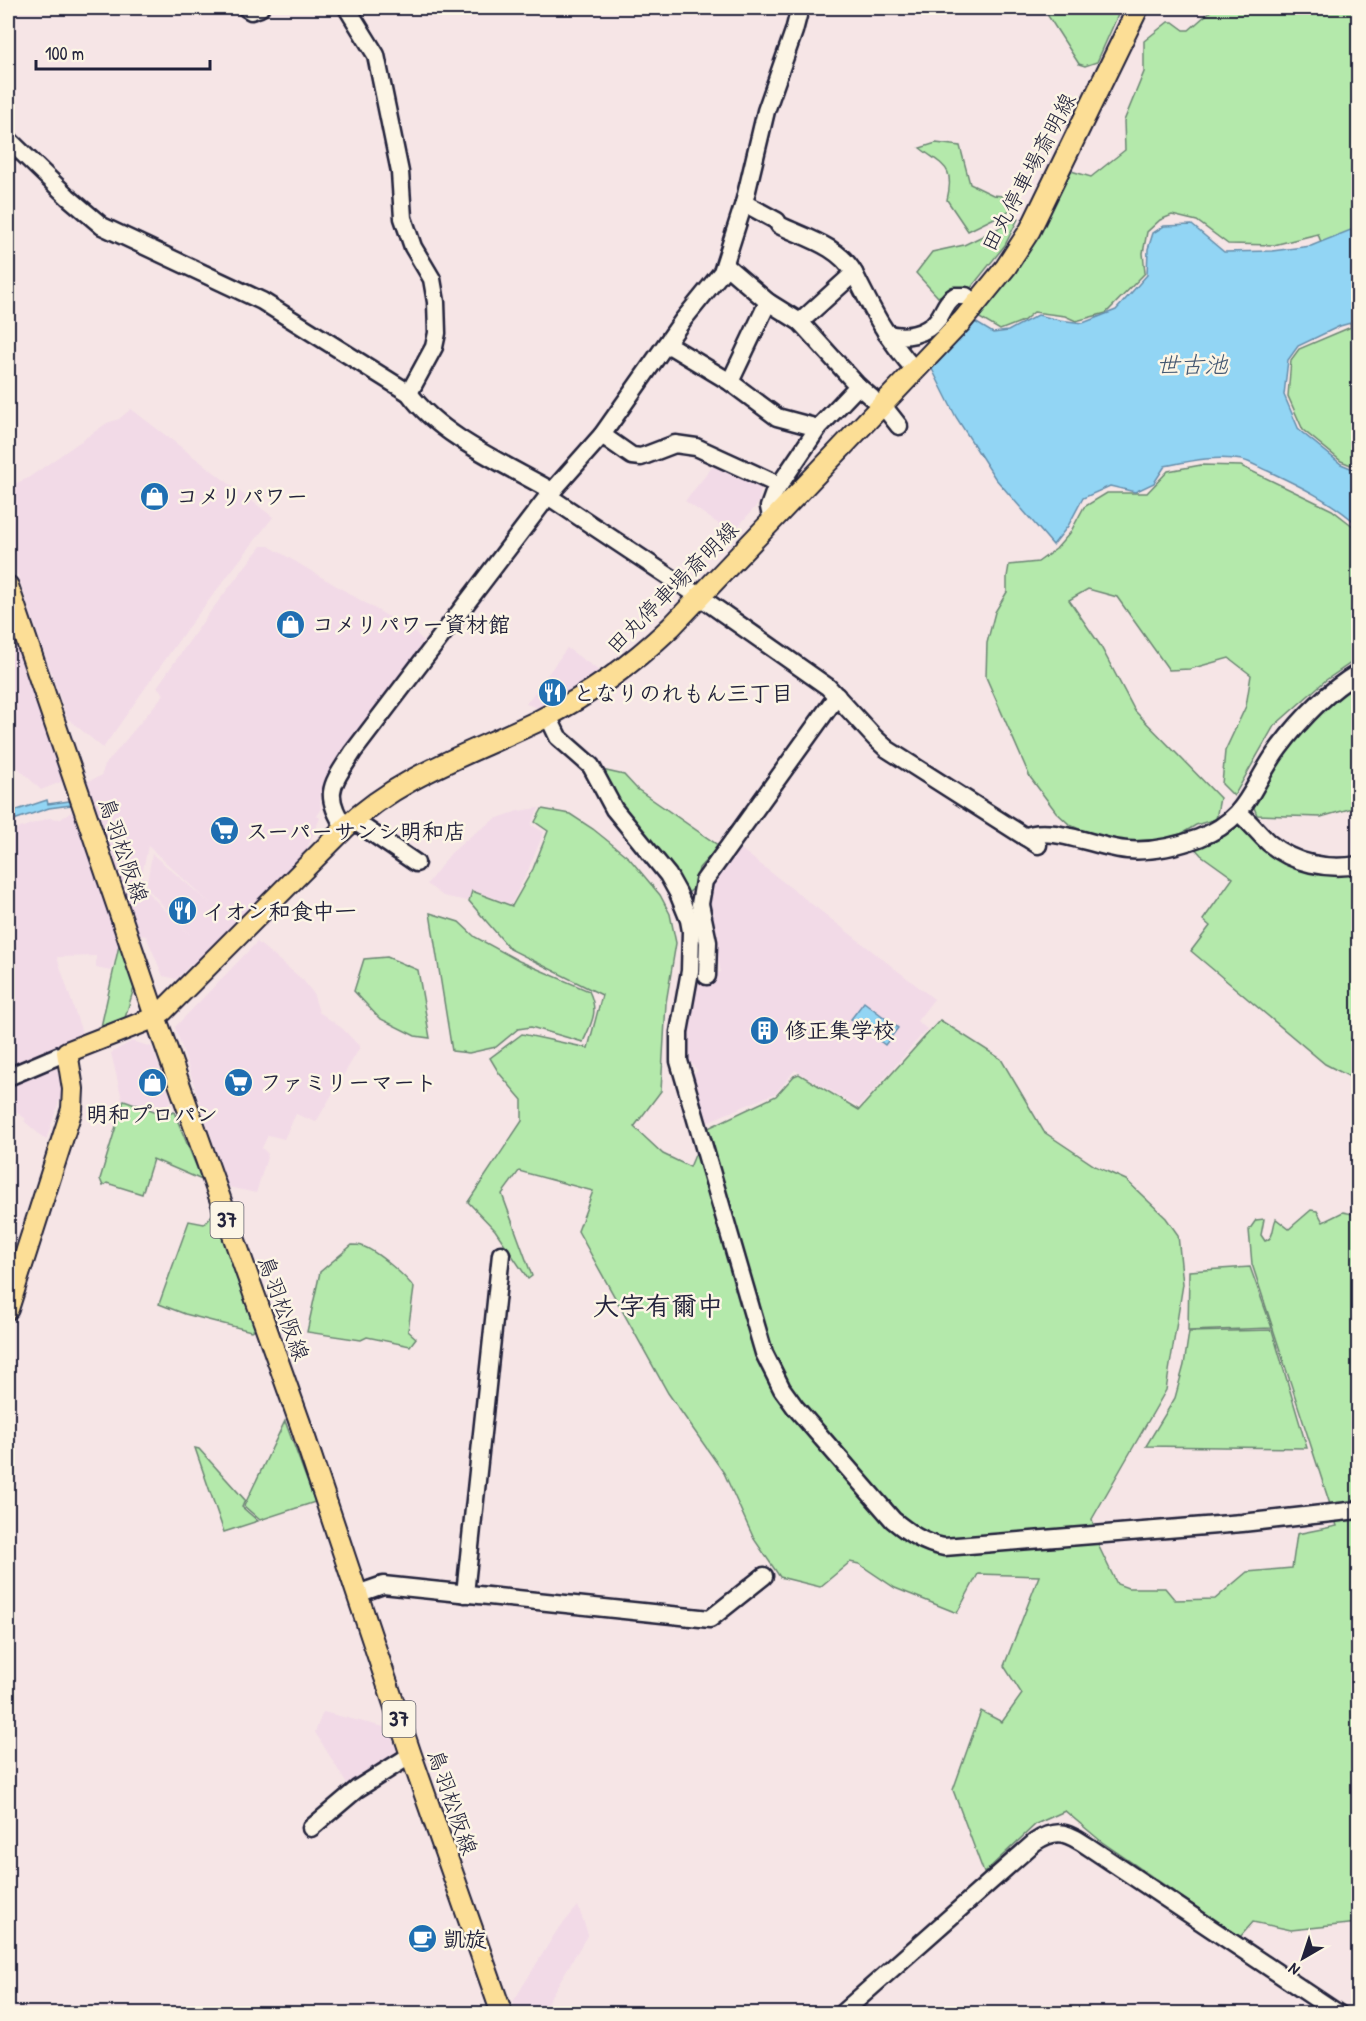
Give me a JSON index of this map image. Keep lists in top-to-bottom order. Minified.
{"streets":{"main road":["田丸停車場斎明線","鳥羽松阪線","37"]},"crossings":[["田丸停車場斎明線","鳥羽松阪線"]],"districts":["大字有爾中"],"water":["世古池"],"places":{"shop":["コメリパワー","コメリパワー資材館","明和プロパン"],"restaurant":["となりのれもん三丁目","イオン和食中一"],"supermarket":["スーパーサンシ明和店","ファミリーマート"],"building":["修正集学校"],"cafe":["凱旋"]},"scale_bar":"100 m","north":"bottom left"}
